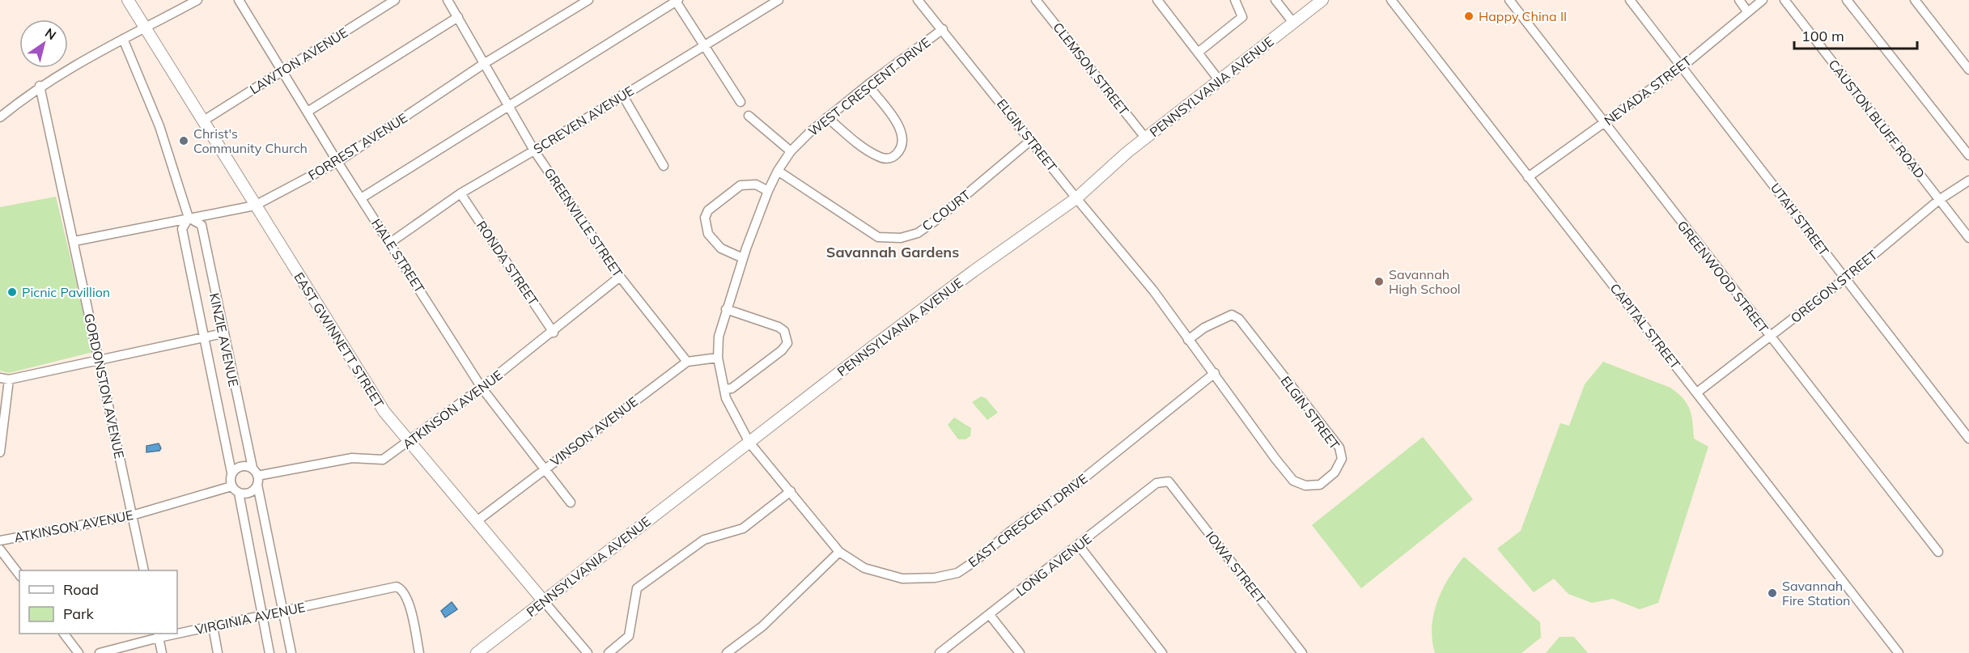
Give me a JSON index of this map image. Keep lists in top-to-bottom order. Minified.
{"streets":{"main road":["PENNSYLVANIA AVENUE","EAST GWINNETT STREET"],"street":["LAWTON AVENUE","CLEMSON STREET","WEST CRESCENT DRIVE","NEVADA STREET","CAUSTON BLUFF ROAD","SCREVEN AVENUE","ELGIN STREET","FORREST AVENUE","C COURT","UTAH STREET","GREENVILLE STREET","HALE STREET","RONDA STREET","GREENWOOD STREET","OREGON STREET","CAPITAL STREET","KINZIE AVENUE","GORDONSTON AVENUE","ATKINSON AVENUE","VINSON AVENUE","EAST CRESCENT DRIVE","LONG AVENUE","IOWA STREET","VIRGINIA AVENUE"]},"crossings":[["LAWTON AVENUE","HALE STREET"],["LAWTON AVENUE","EAST GWINNETT STREET"],["CLEMSON STREET","PENNSYLVANIA AVENUE"],["WEST CRESCENT DRIVE","PENNSYLVANIA AVENUE"],["WEST CRESCENT DRIVE","ELGIN STREET"],["WEST CRESCENT DRIVE","C COURT"],["WEST CRESCENT DRIVE","VINSON AVENUE"],["WEST CRESCENT DRIVE","EAST CRESCENT DRIVE"],["PENNSYLVANIA AVENUE","ELGIN STREET"],["PENNSYLVANIA AVENUE","EAST GWINNETT STREET"],["PENNSYLVANIA AVENUE","EAST CRESCENT DRIVE"],["NEVADA STREET","UTAH STREET"],["NEVADA STREET","GREENWOOD STREET"],["NEVADA STREET","CAPITAL STREET"],["CAUSTON BLUFF ROAD","OREGON STREET"],["SCREVEN AVENUE","GREENVILLE STREET"],["SCREVEN AVENUE","HALE STREET"],["SCREVEN AVENUE","RONDA STREET"],["ELGIN STREET","C COURT"],["ELGIN STREET","EAST CRESCENT DRIVE"],["FORREST AVENUE","GREENVILLE STREET"],["FORREST AVENUE","HALE STREET"],["FORREST AVENUE","KINZIE AVENUE"],["FORREST AVENUE","EAST GWINNETT STREET"],["FORREST AVENUE","GORDONSTON AVENUE"],["UTAH STREET","OREGON STREET"],["GREENVILLE STREET","ATKINSON AVENUE"],["GREENVILLE STREET","VINSON AVENUE"],["HALE STREET","ATKINSON AVENUE"],["HALE STREET","VINSON AVENUE"],["RONDA STREET","ATKINSON AVENUE"],["GREENWOOD STREET","OREGON STREET"],["OREGON STREET","CAPITAL STREET"],["KINZIE AVENUE","ATKINSON AVENUE"],["KINZIE AVENUE","VIRGINIA AVENUE"],["EAST GWINNETT STREET","ATKINSON AVENUE"],["EAST GWINNETT STREET","VINSON AVENUE"],["GORDONSTON AVENUE","ATKINSON AVENUE"],["LONG AVENUE","IOWA STREET"]],"districts":["Savannah Gardens"],"places":["Happy China II","Christ's Community Church","Savannah High School","Picnic Pavillion","Savannah Fire Station"],"legend":["Road","Park"],"scale_bar":"100 m","north":"top right"}
